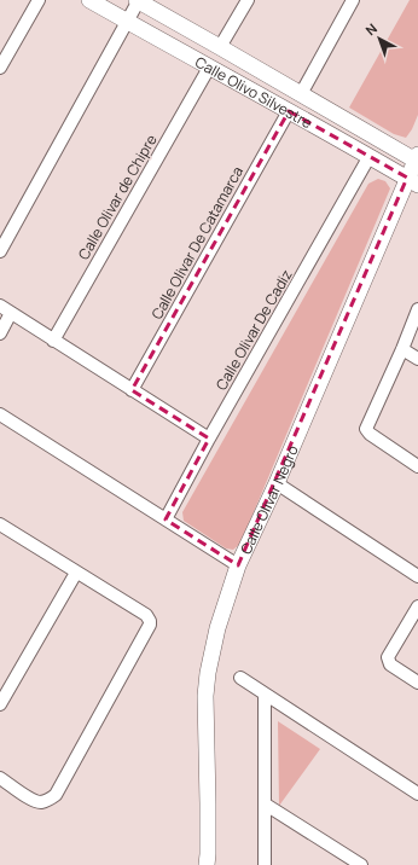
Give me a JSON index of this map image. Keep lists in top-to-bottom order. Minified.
{"streets":{"street":["Calle Olivo Silvestre","Calle Olivar de Chipre","Calle Olivar De Catamarca","Calle Olivar De Cadiz","Calle Olivar Negro"]},"crossings":[["Calle Olivo Silvestre","Calle Olivar de Chipre"],["Calle Olivo Silvestre","Calle Olivar De Catamarca"],["Calle Olivo Silvestre","Calle Olivar De Cadiz"],["Calle Olivo Silvestre","Calle Olivar Negro"]],"north":"top left"}
